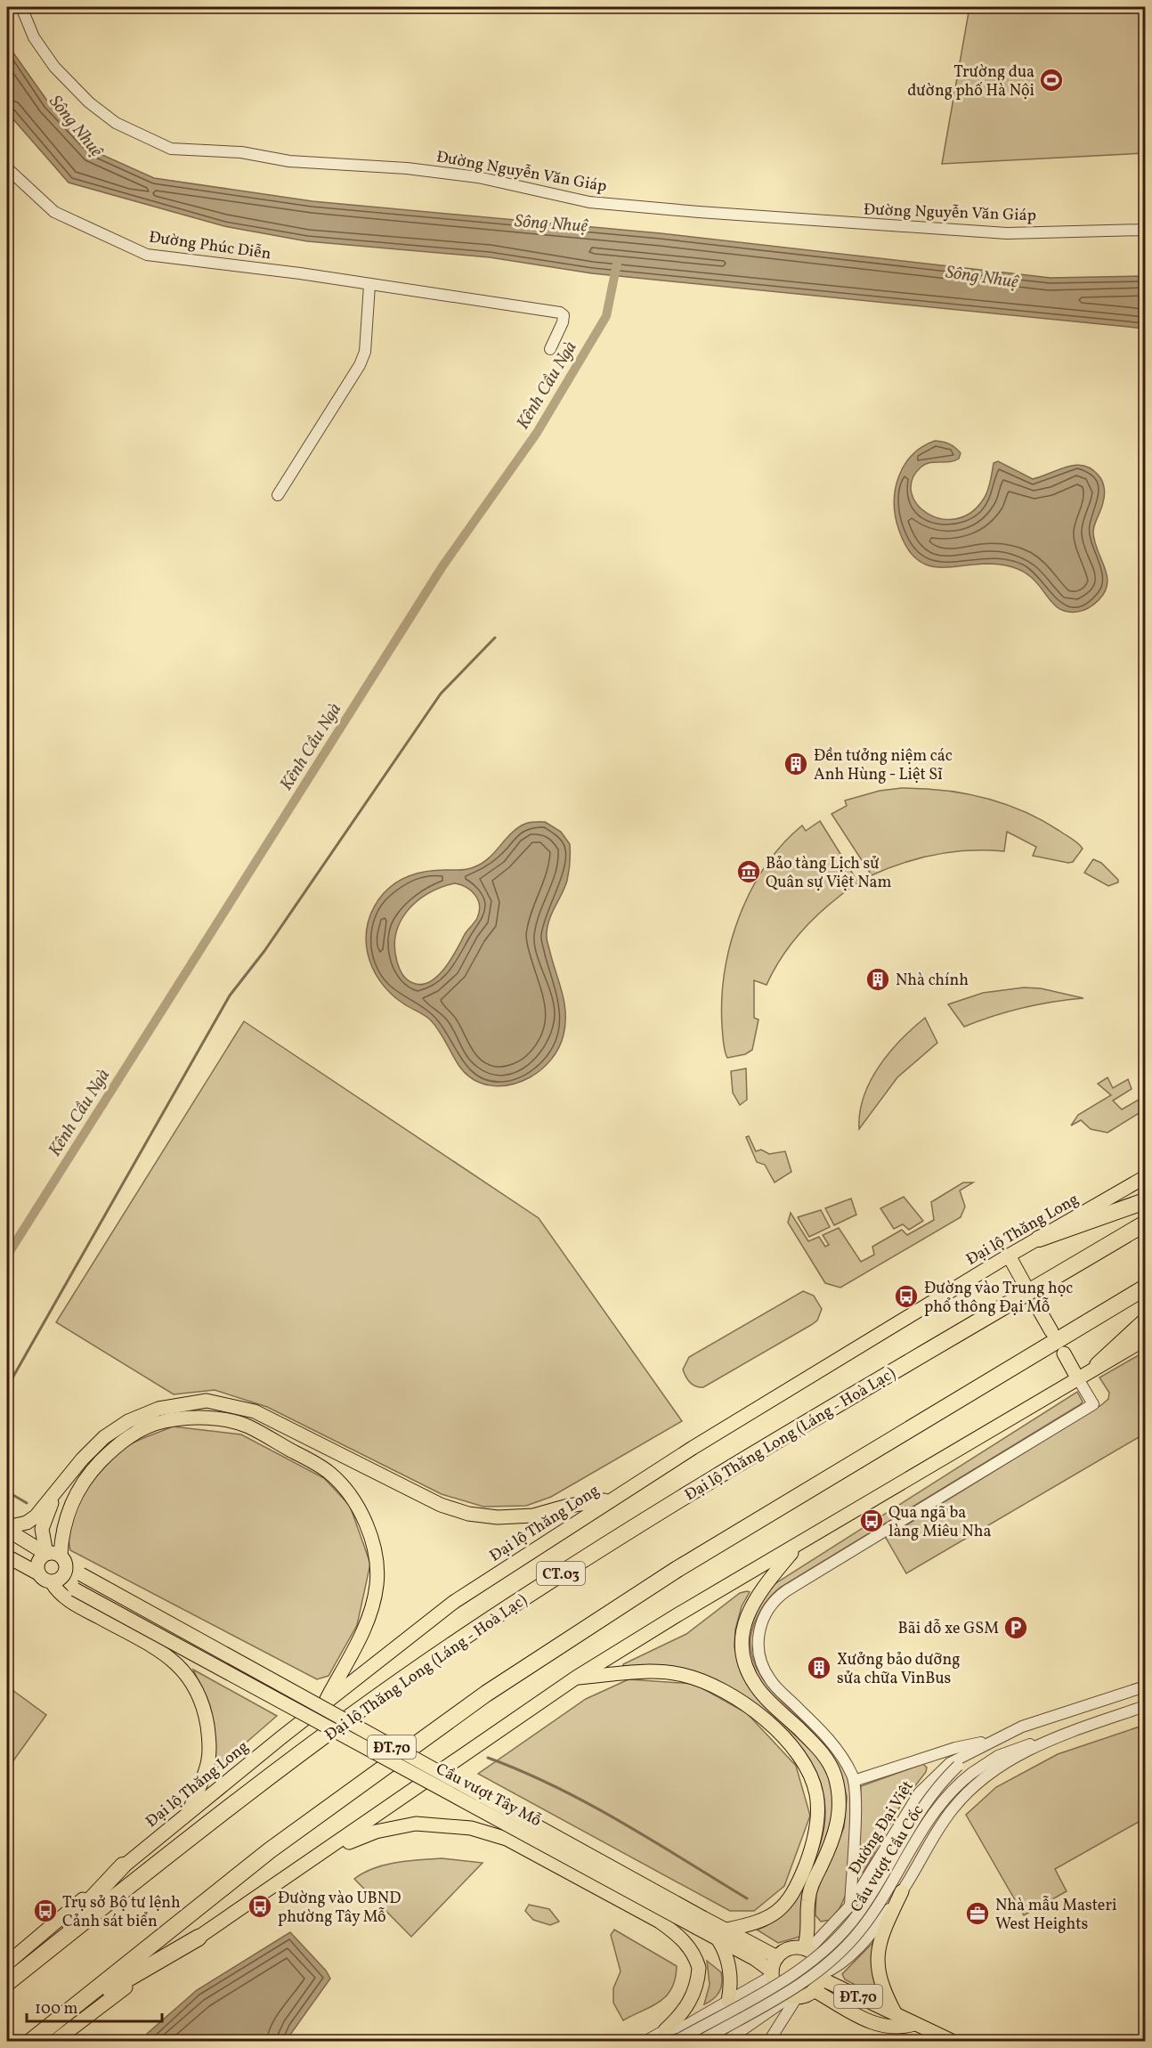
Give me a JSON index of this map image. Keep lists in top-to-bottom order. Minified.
{"streets":{"highway":["Đại lộ Thăng Long (Láng - Hoà Lạc)","CT.03"],"main road":["Đại lộ Thăng Long","ĐT.70","Cầu vượt Tây Mỗ"],"street":["Đường Nguyễn Văn Giáp","Đường Phúc Diễn","Đường Đại Việt","Cầu vượt Cầu Cốc"]},"crossings":[["ĐT.70","Cầu vượt Tây Mỗ"],["ĐT.70","Đường Đại Việt"],["Cầu vượt Tây Mỗ","Đường Đại Việt"],["Đường Đại Việt","Cầu vượt Cầu Cốc"]],"water":["Sông Nhuệ","Kênh Cầu Ngà"],"places":{"sports":["Trường đua đường phố Hà Nội"],"building":["Đền tưởng niệm các Anh Hùng - Liệt Sĩ","Nhà chính","Xưởng bảo dưỡng sửa chữa VinBus"],"museum":["Bảo tàng Lịch sử Quân sự Việt Nam"],"bus stop":["Đường vào Trung học phổ thông Đại Mỗ","Qua ngã ba làng Miêu Nha","Đường vào UBND phường Tây Mỗ","Trụ sở Bộ tư lệnh Cảnh sát biển"],"parking":["Bãi đỗ xe GSM"],"office":["Nhà mẫu Masteri West Heights"]},"scale_bar":"100 m"}
